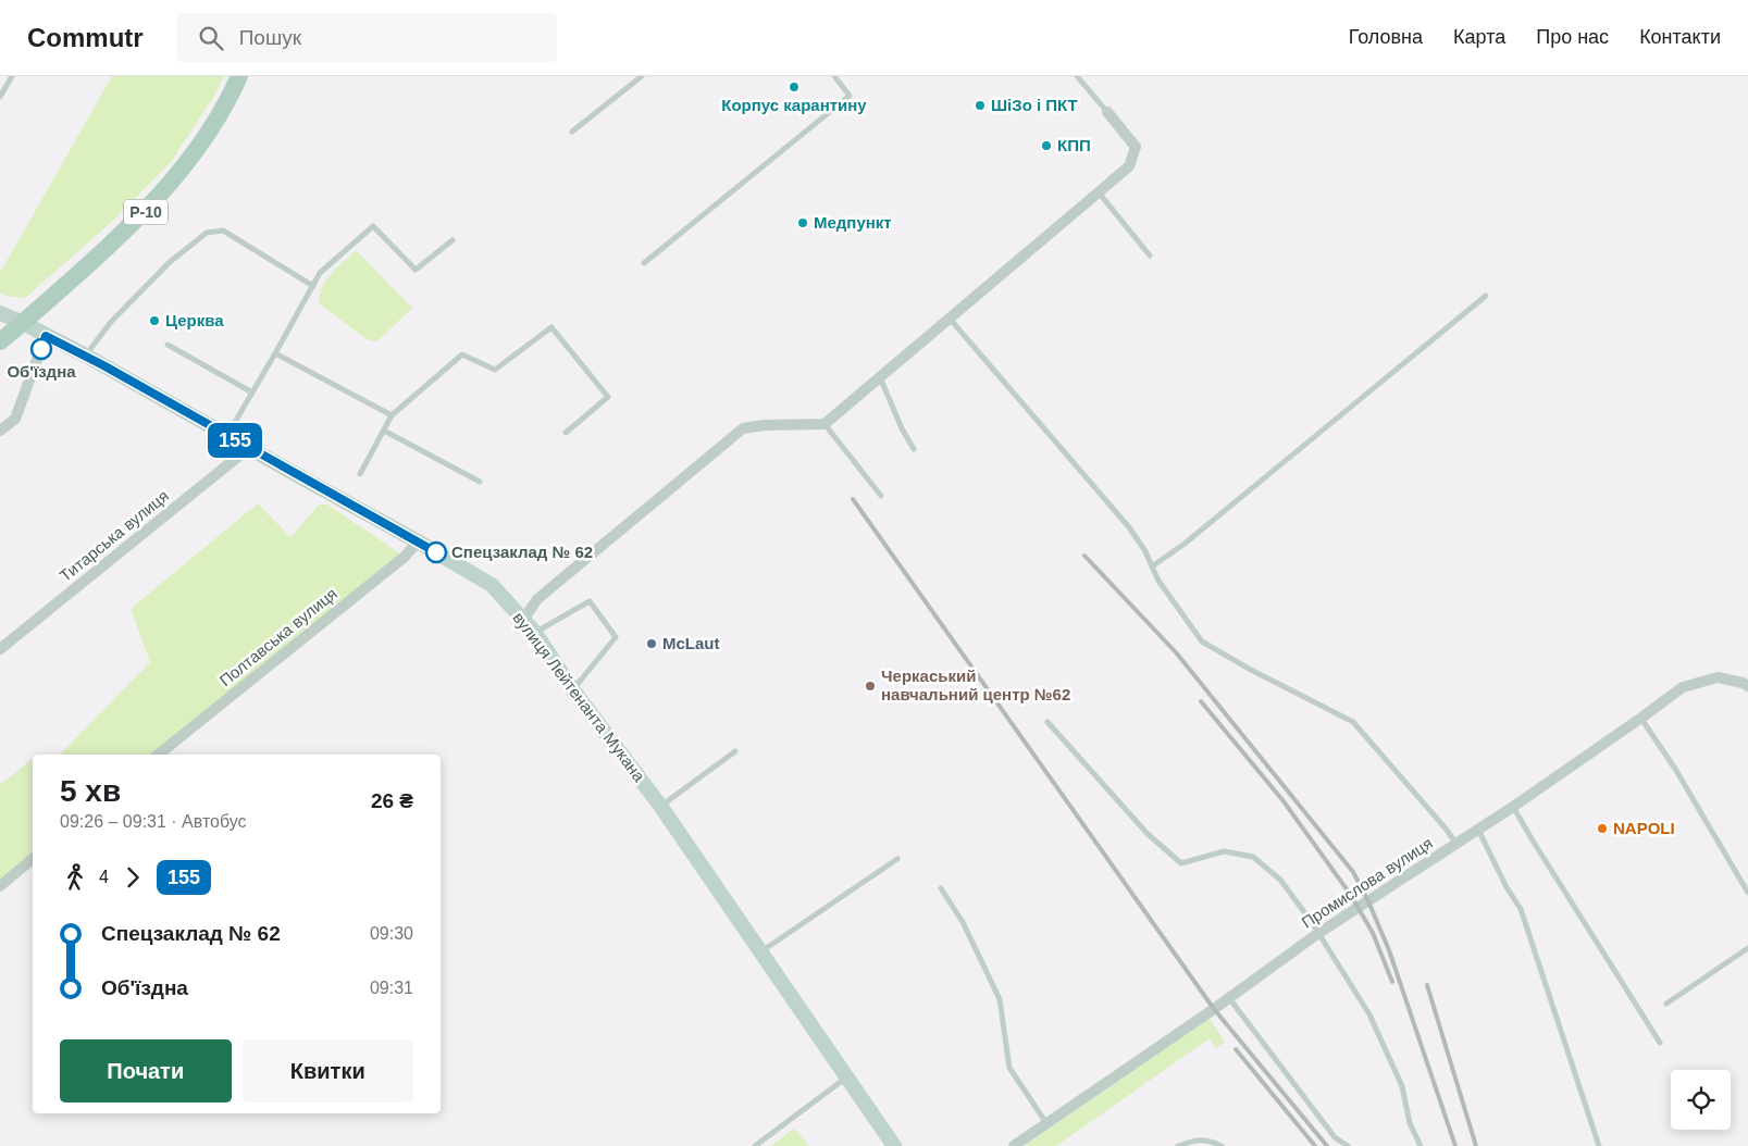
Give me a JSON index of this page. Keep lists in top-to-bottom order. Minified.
{"streets":{"main road":["Р-10","вулиця Лейтенанта Мукана"],"street":["Титарська вулиця","Полтавська вулиця","Промислова вулиця"]},"crossings":[["Р-10","вулиця Лейтенанта Мукана"],["Титарська вулиця","вулиця Лейтенанта Мукана"],["Полтавська вулиця","вулиця Лейтенанта Мукана"]],"places":["Корпус карантину","ШіЗо і ПКТ","КПП","Медпункт","Церква","Об'їздна","Спецзаклад № 62","McLaut","Черкаський навчальний центр №62","NAPOLI"],"lines":["bus line 155"],"page":{"header":"Commutr","search":"Пошук","nav":["Головна","Карта","Про нас","Контакти"],"on_map":"155","heading":["5 хв","09:26 – 09:31 · Автобус","26 ₴"],"legs":["4","155"],"list":[{"name":"Спецзаклад № 62","value":"09:30"},{"name":"Об'їздна","value":"09:31"}],"buttons":["Почати","Квитки"]}}
